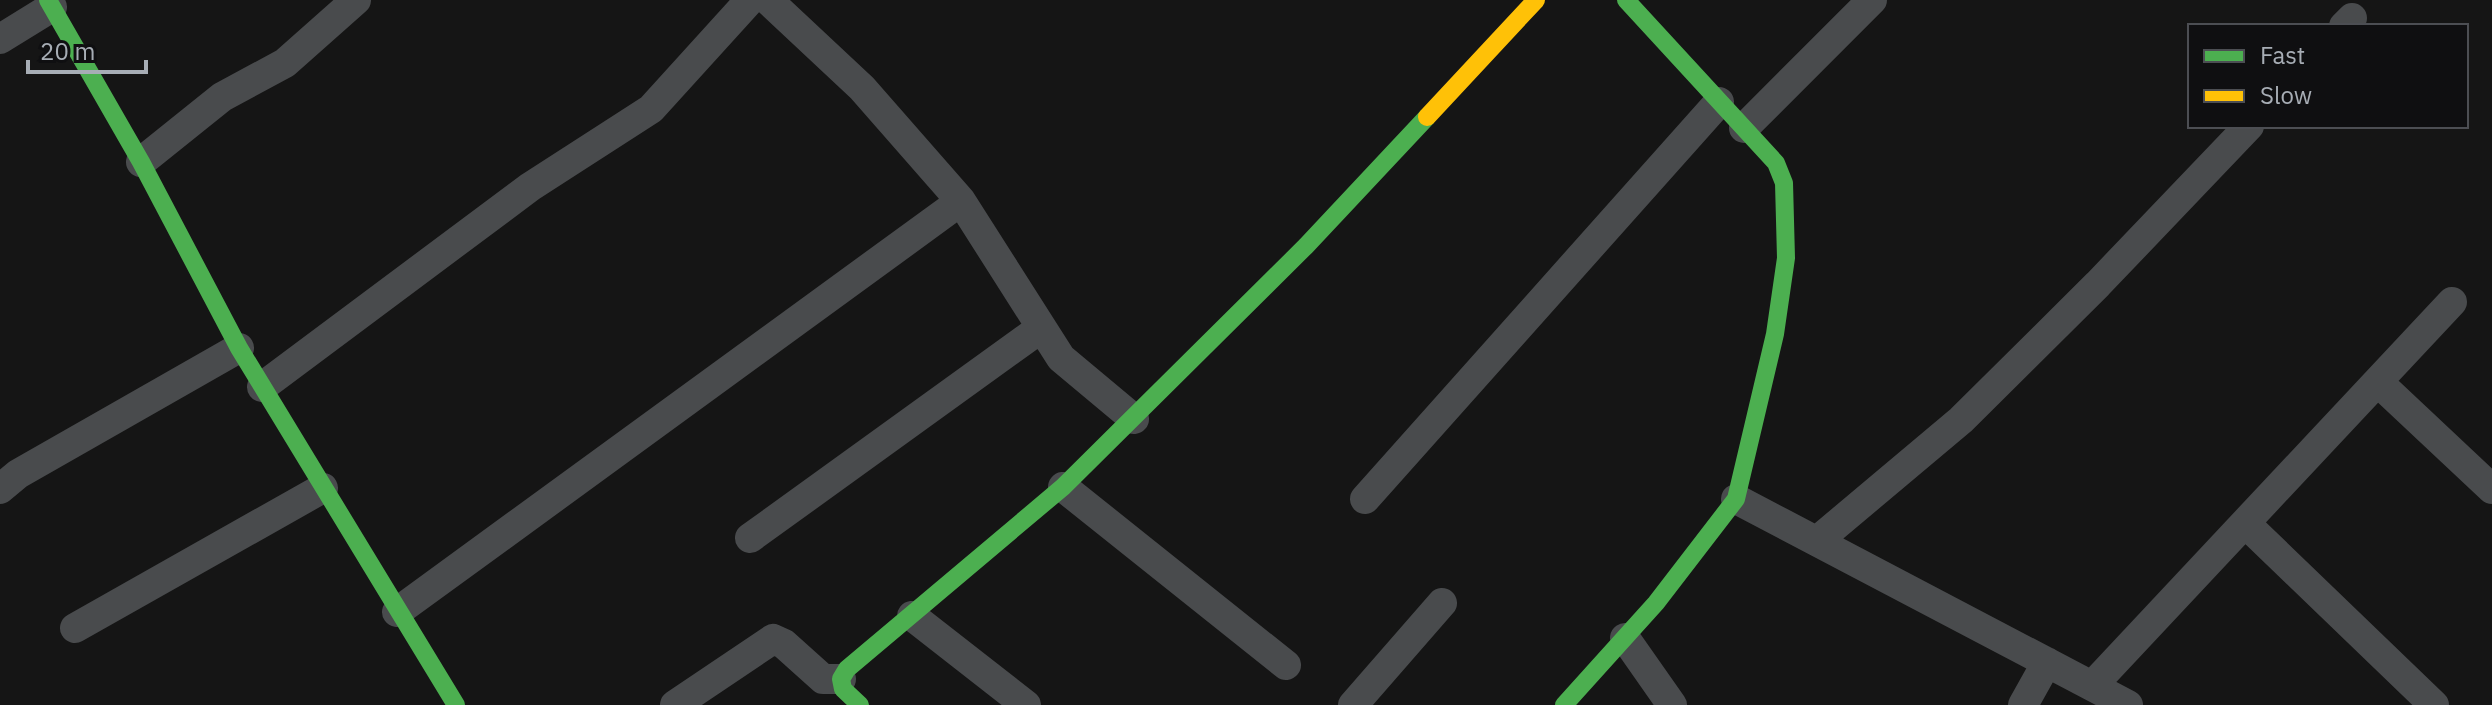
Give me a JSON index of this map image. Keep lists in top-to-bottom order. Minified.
{"legend":["Fast","Slow"],"scale_bar":"20 m"}
